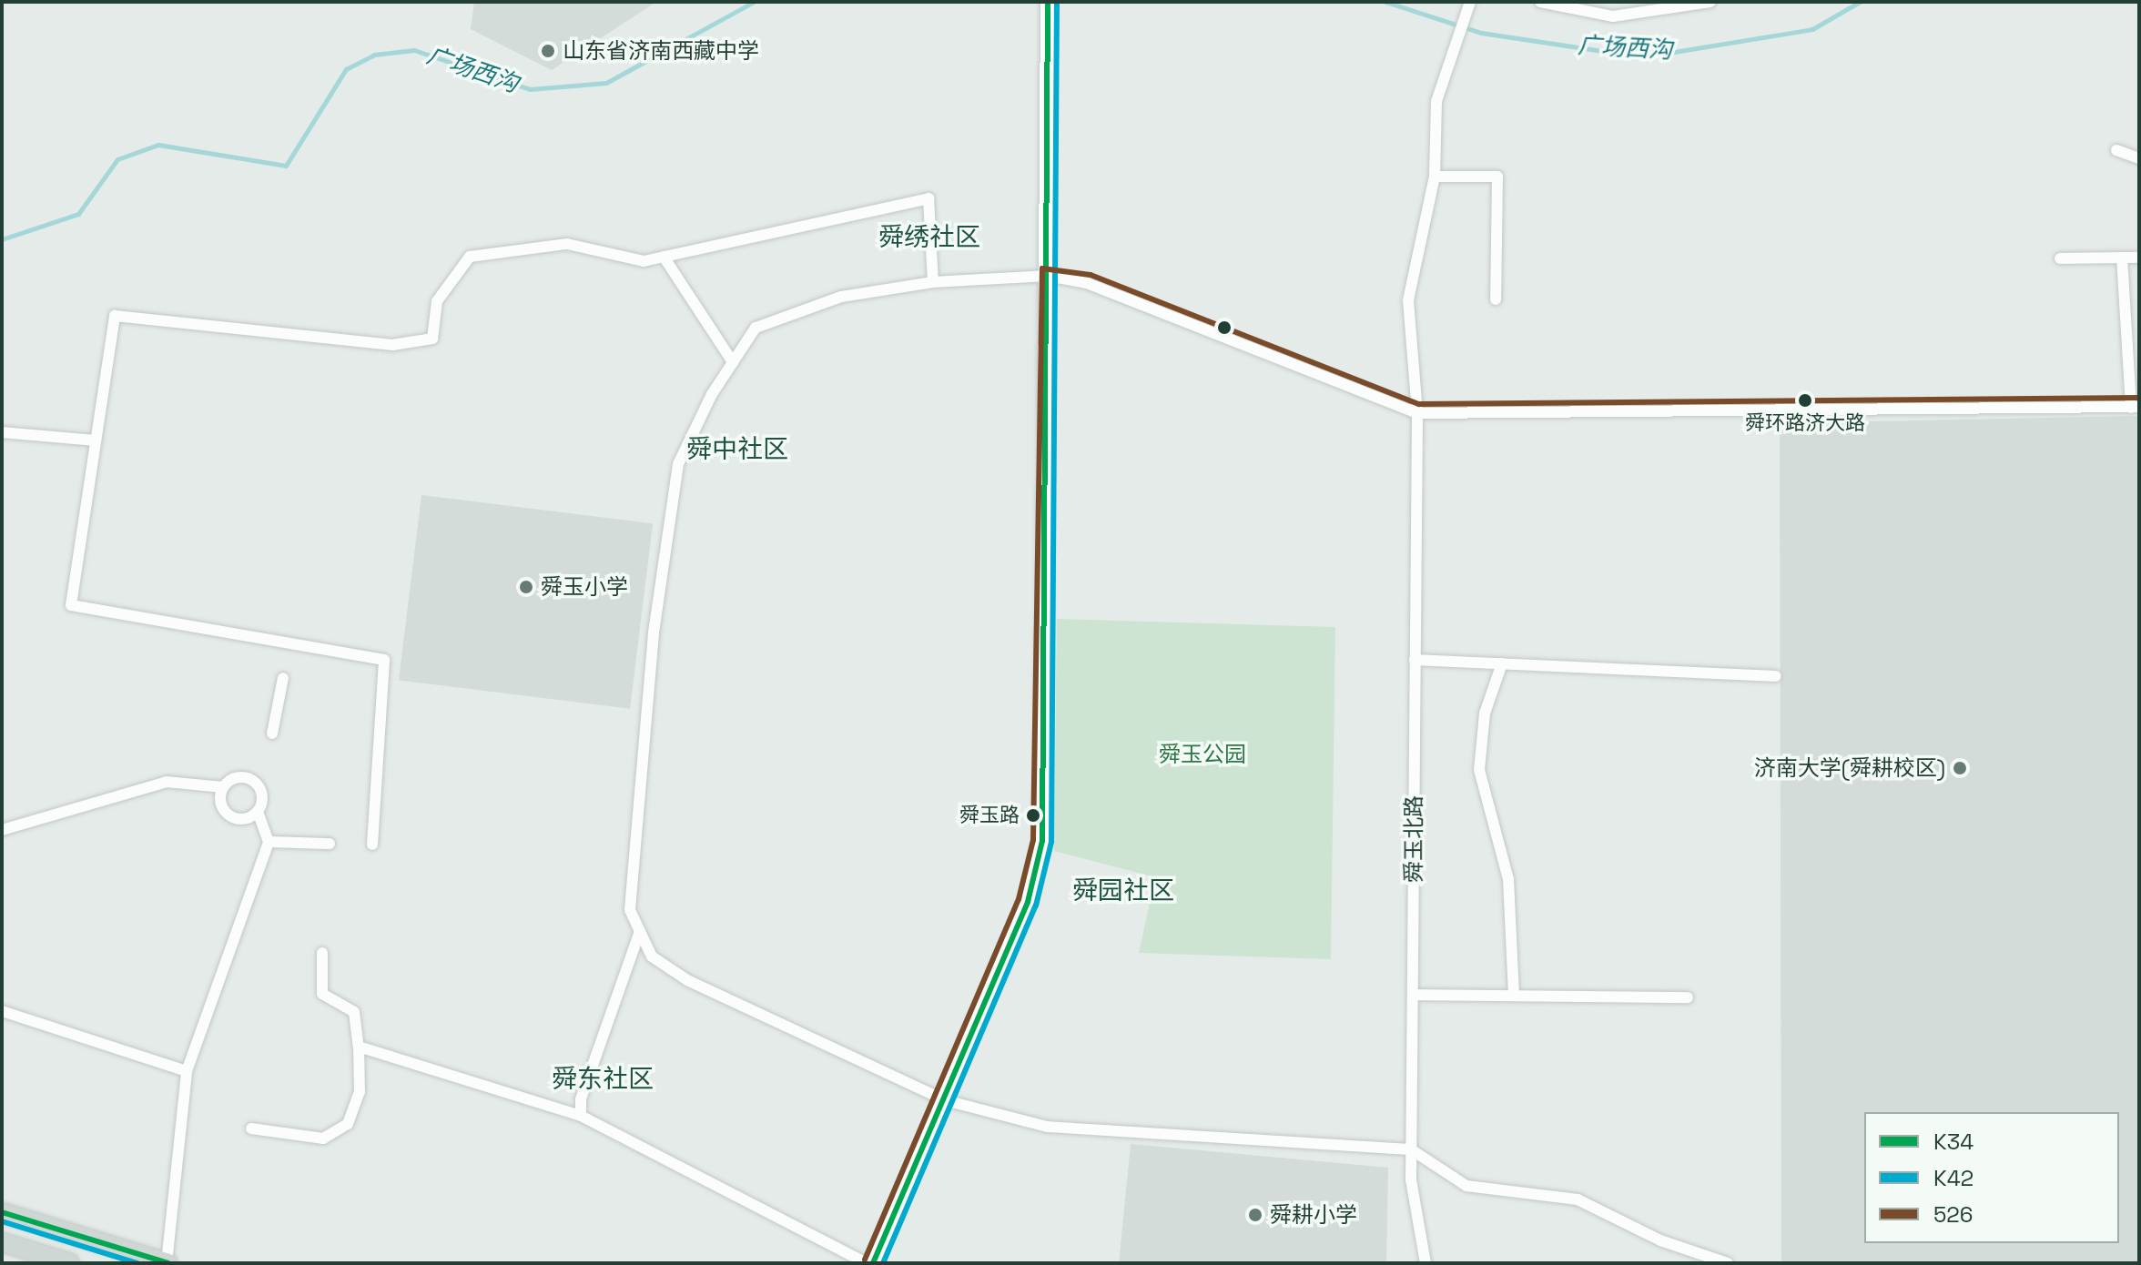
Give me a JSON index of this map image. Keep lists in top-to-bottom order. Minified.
{"streets":{"street":["舜玉北路"]},"districts":["舜绣社区","舜中社区","舜园社区","舜东社区"],"water":["广场西沟"],"parks":["舜玉公园"],"places":["山东省济南西藏中学","舜环路济大路","舜玉小学","济南大学(舜耕校区)","舜玉路","舜耕小学"],"lines":["transit line K34","transit line K42","transit line 526"],"legend":["K34","K42","526"]}
